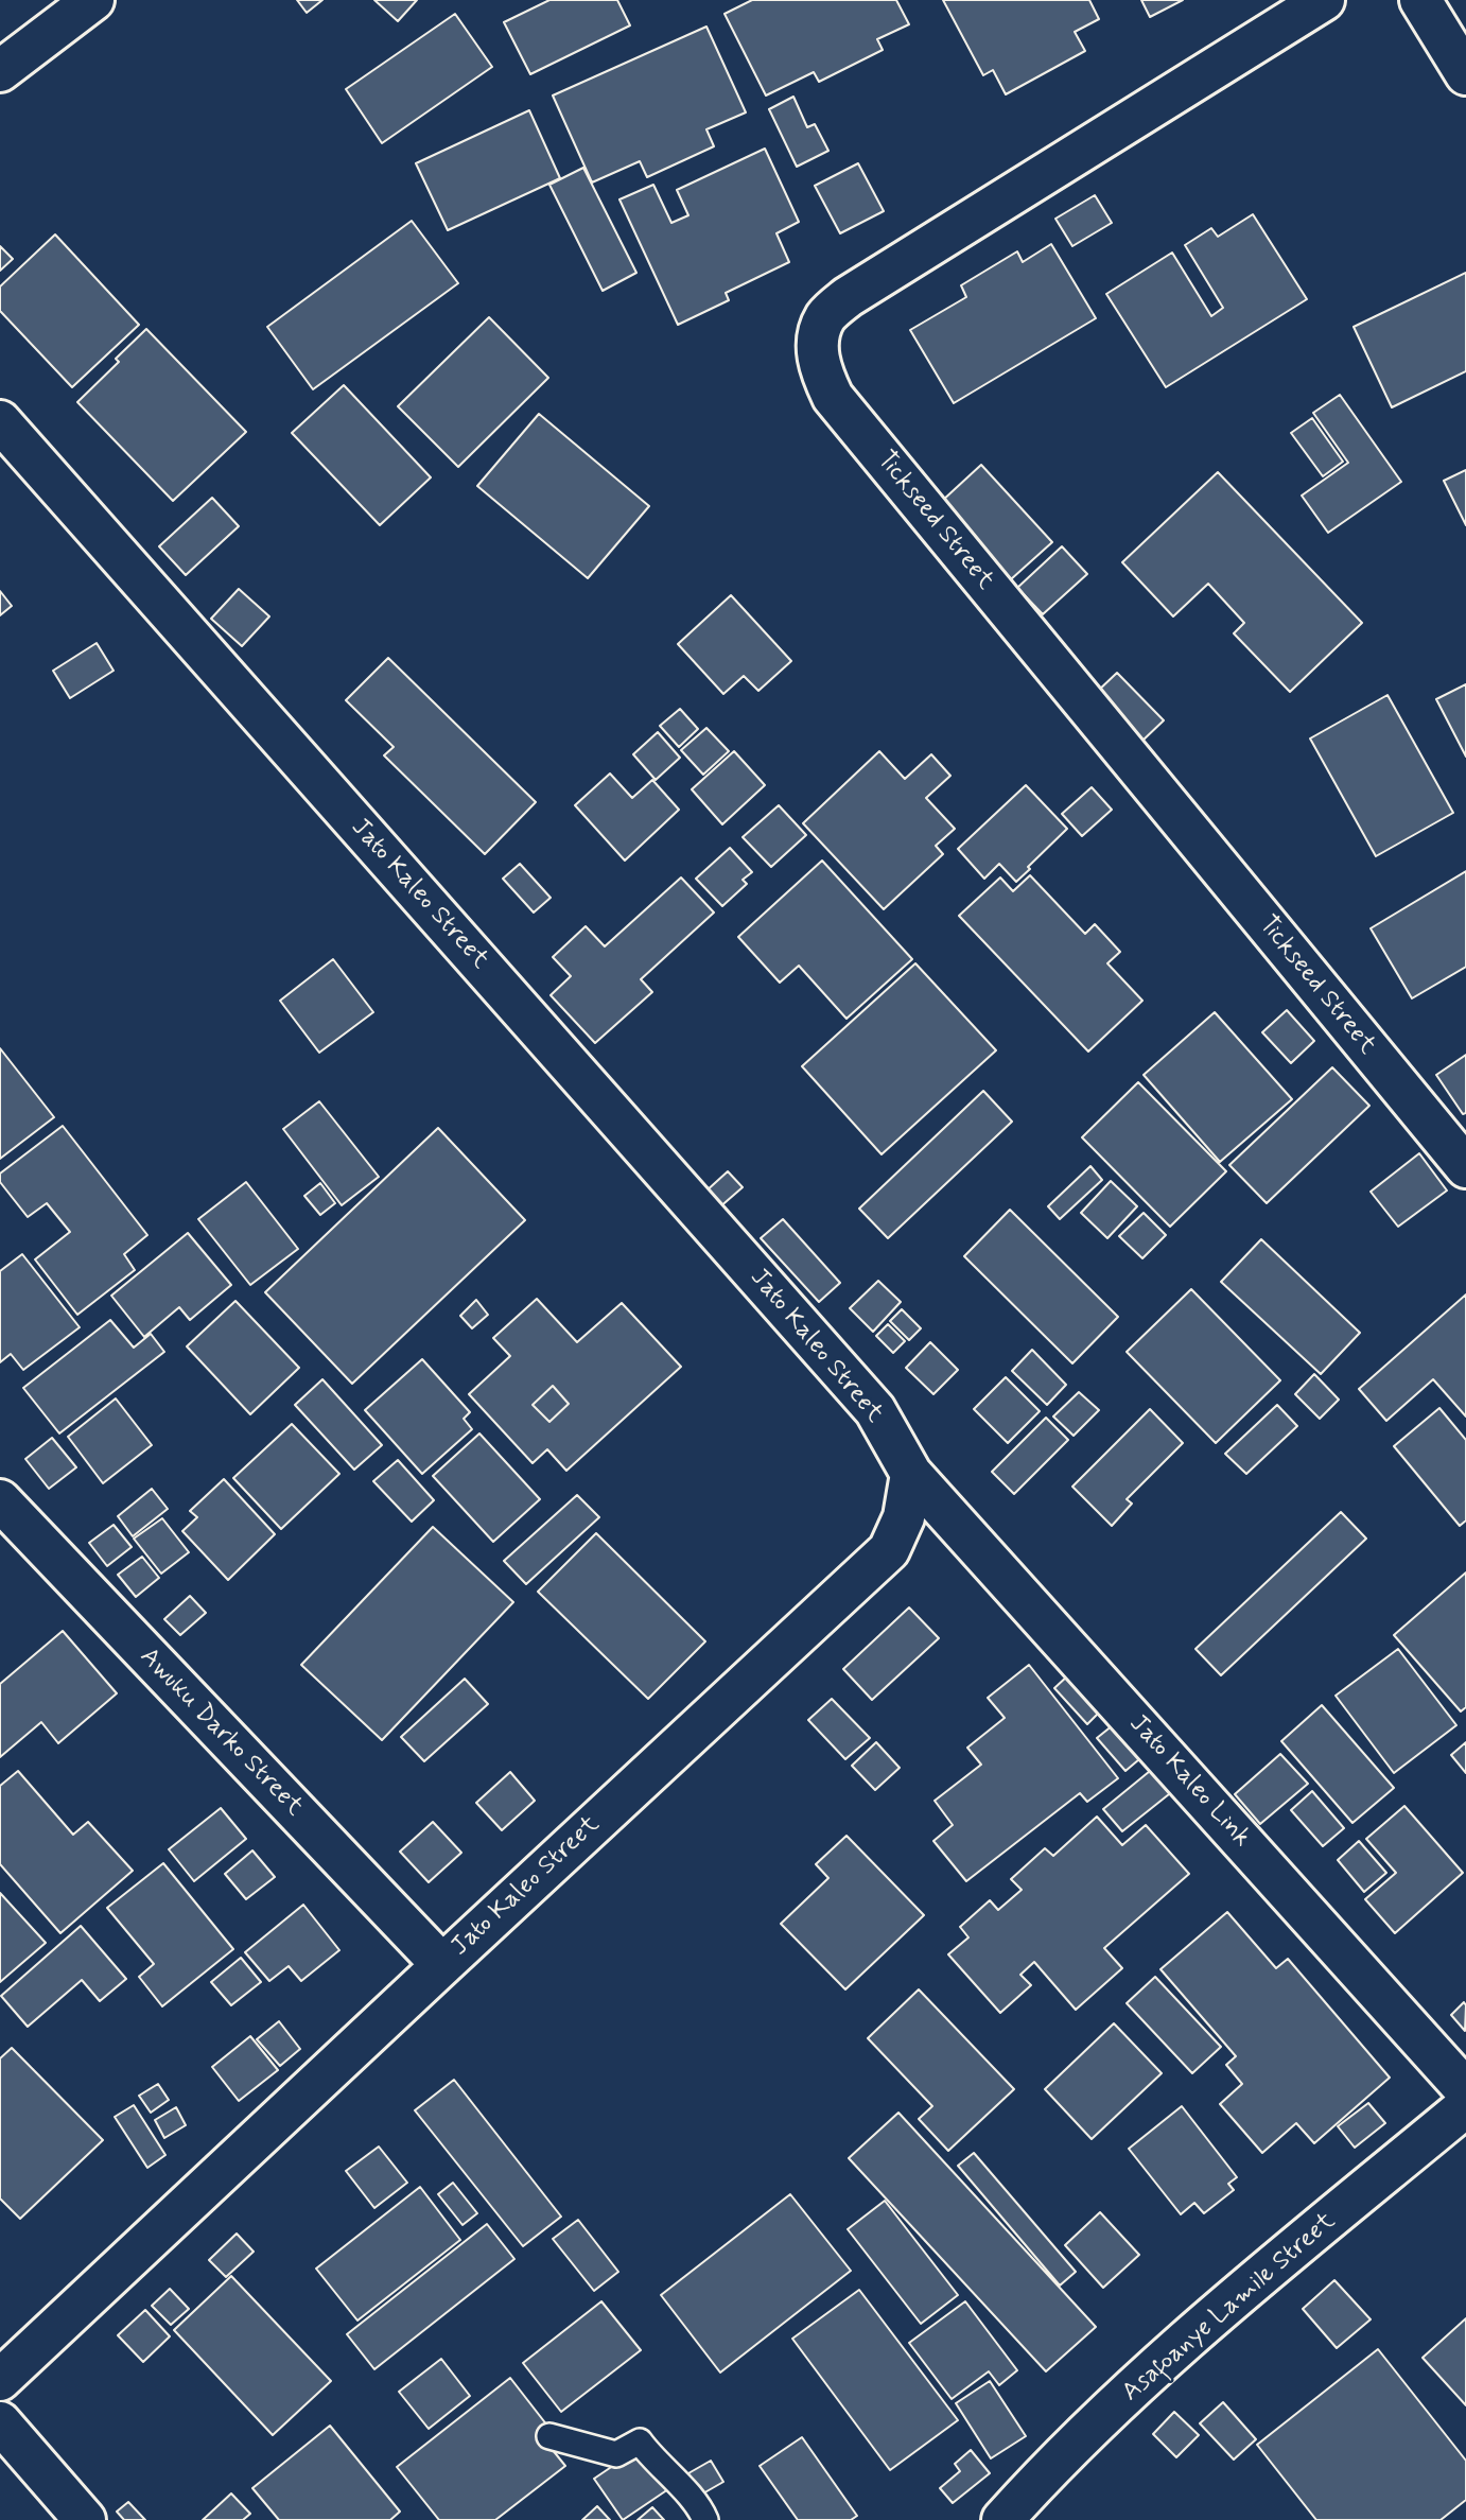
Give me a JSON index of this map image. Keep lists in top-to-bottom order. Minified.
{"streets":{"street":["Tickseed Street","Jato Kaleo Street","Awuku Darko Street","Jato Kaleo Link","Asafoanye Lamile Street"]},"crossings":[["Jato Kaleo Street","Awuku Darko Street"],["Jato Kaleo Street","Jato Kaleo Link"]]}
